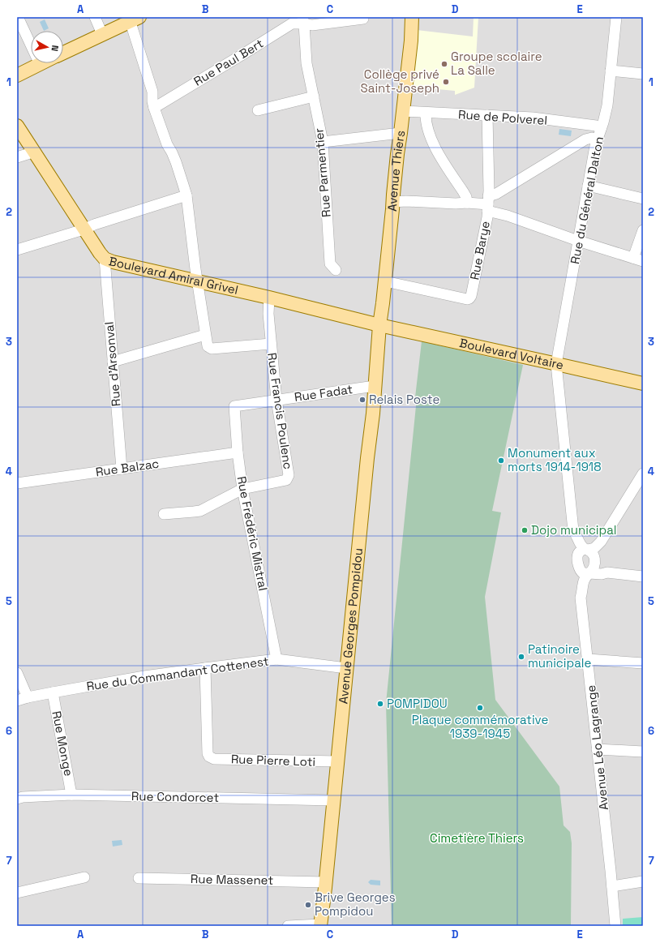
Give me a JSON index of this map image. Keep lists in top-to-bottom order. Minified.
{"streets":{"main road":["Avenue Thiers","Boulevard Amiral Grivel","Boulevard Voltaire","Avenue Georges Pompidou"],"street":["Rue Paul Bert","Rue de Polverel","Rue Parmentier","Rue du Général Dalton","Rue Barye","Rue d'Arsonval","Rue Fadat","Rue Francis Poulenc","Rue Balzac","Rue Frédéric Mistral","Rue du Commandant Cottenest","Rue Monge","Avenue Léo Lagrange","Rue Pierre Loti","Rue Condorcet","Rue Massenet"]},"crossings":[["Rue Paul Bert","Rue Parmentier"],["Rue de Polverel","Avenue Thiers"],["Rue de Polverel","Rue du Général Dalton"],["Rue de Polverel","Rue Barye"],["Avenue Thiers","Rue Barye"],["Avenue Thiers","Boulevard Amiral Grivel"],["Avenue Thiers","Boulevard Voltaire"],["Avenue Thiers","Avenue Georges Pompidou"],["Rue du Général Dalton","Boulevard Voltaire"],["Boulevard Amiral Grivel","Boulevard Voltaire"],["Boulevard Amiral Grivel","Rue d'Arsonval"],["Boulevard Amiral Grivel","Rue Francis Poulenc"],["Boulevard Amiral Grivel","Avenue Georges Pompidou"],["Boulevard Voltaire","Avenue Georges Pompidou"],["Rue d'Arsonval","Rue Balzac"],["Rue Fadat","Rue Francis Poulenc"],["Rue Fadat","Rue Frédéric Mistral"],["Rue Fadat","Avenue Georges Pompidou"],["Rue Francis Poulenc","Rue Frédéric Mistral"],["Rue Balzac","Rue Frédéric Mistral"],["Rue Frédéric Mistral","Rue du Commandant Cottenest"],["Avenue Georges Pompidou","Rue du Commandant Cottenest"],["Avenue Georges Pompidou","Rue Pierre Loti"],["Avenue Georges Pompidou","Rue Condorcet"],["Avenue Georges Pompidou","Rue Massenet"],["Rue du Commandant Cottenest","Rue Monge"],["Rue du Commandant Cottenest","Rue Pierre Loti"],["Rue Monge","Rue Condorcet"]],"parks":["Cimetière Thiers"],"places":["Groupe scolaire La Salle","Collège privé Saint-Joseph","Relais Poste","Monument aux morts 1914-1918","Dojo municipal","Patinoire municipale","POMPIDOU","Plaque commémorative 1939-1945","Brive Georges Pompidou"],"north":"right","grid":{"columns":["A","B","C","D","E"],"rows":["1","2","3","4","5","6","7"]}}
